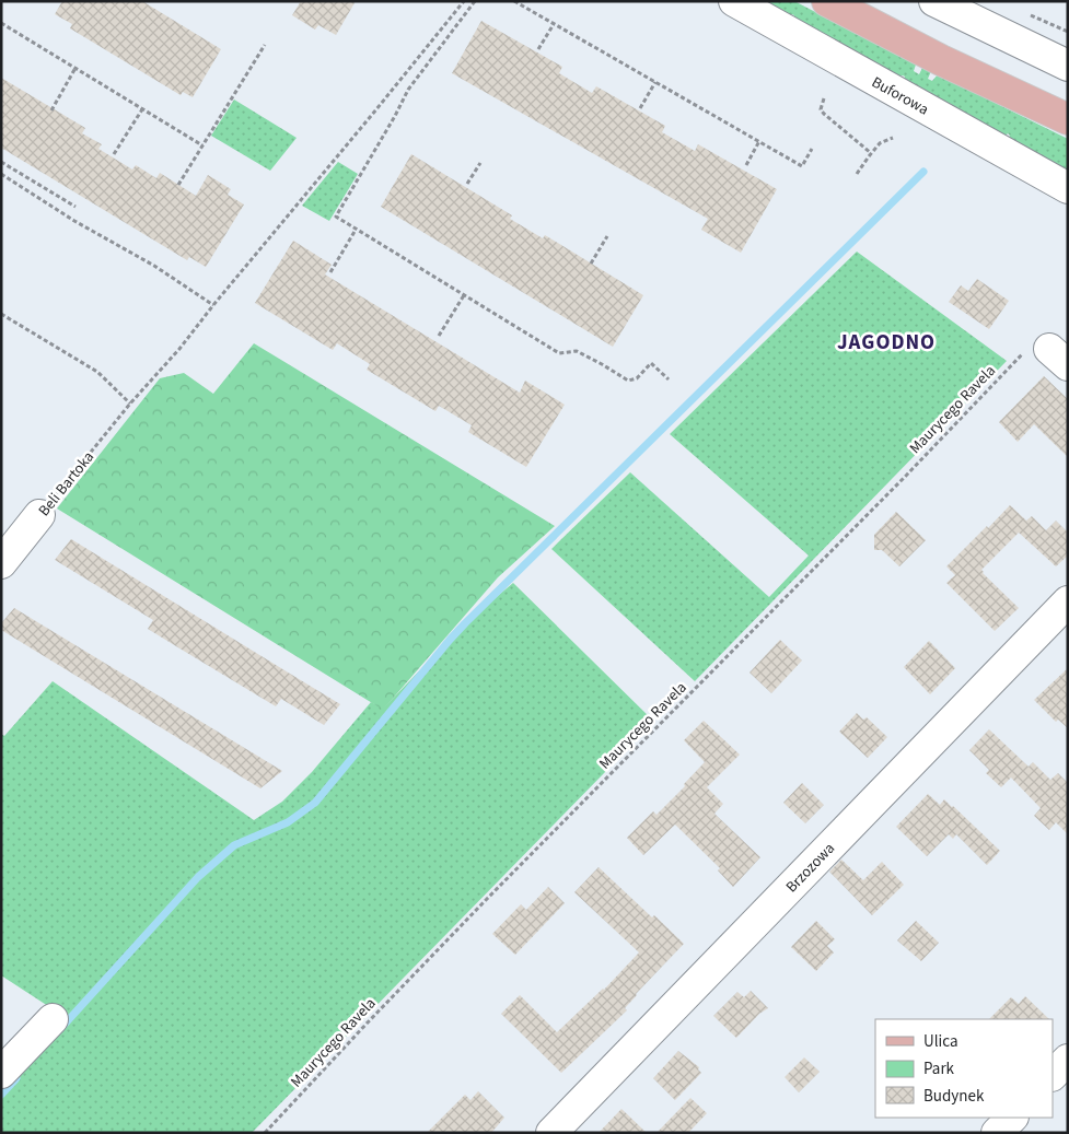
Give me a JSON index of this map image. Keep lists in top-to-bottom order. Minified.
{"streets":{"street":["Buforowa","Beli Bartoka","Brzozowa"],"path":["Maurycego Ravela"]},"districts":["JAGODNO"],"legend":["Ulica","Park","Budynek"]}
